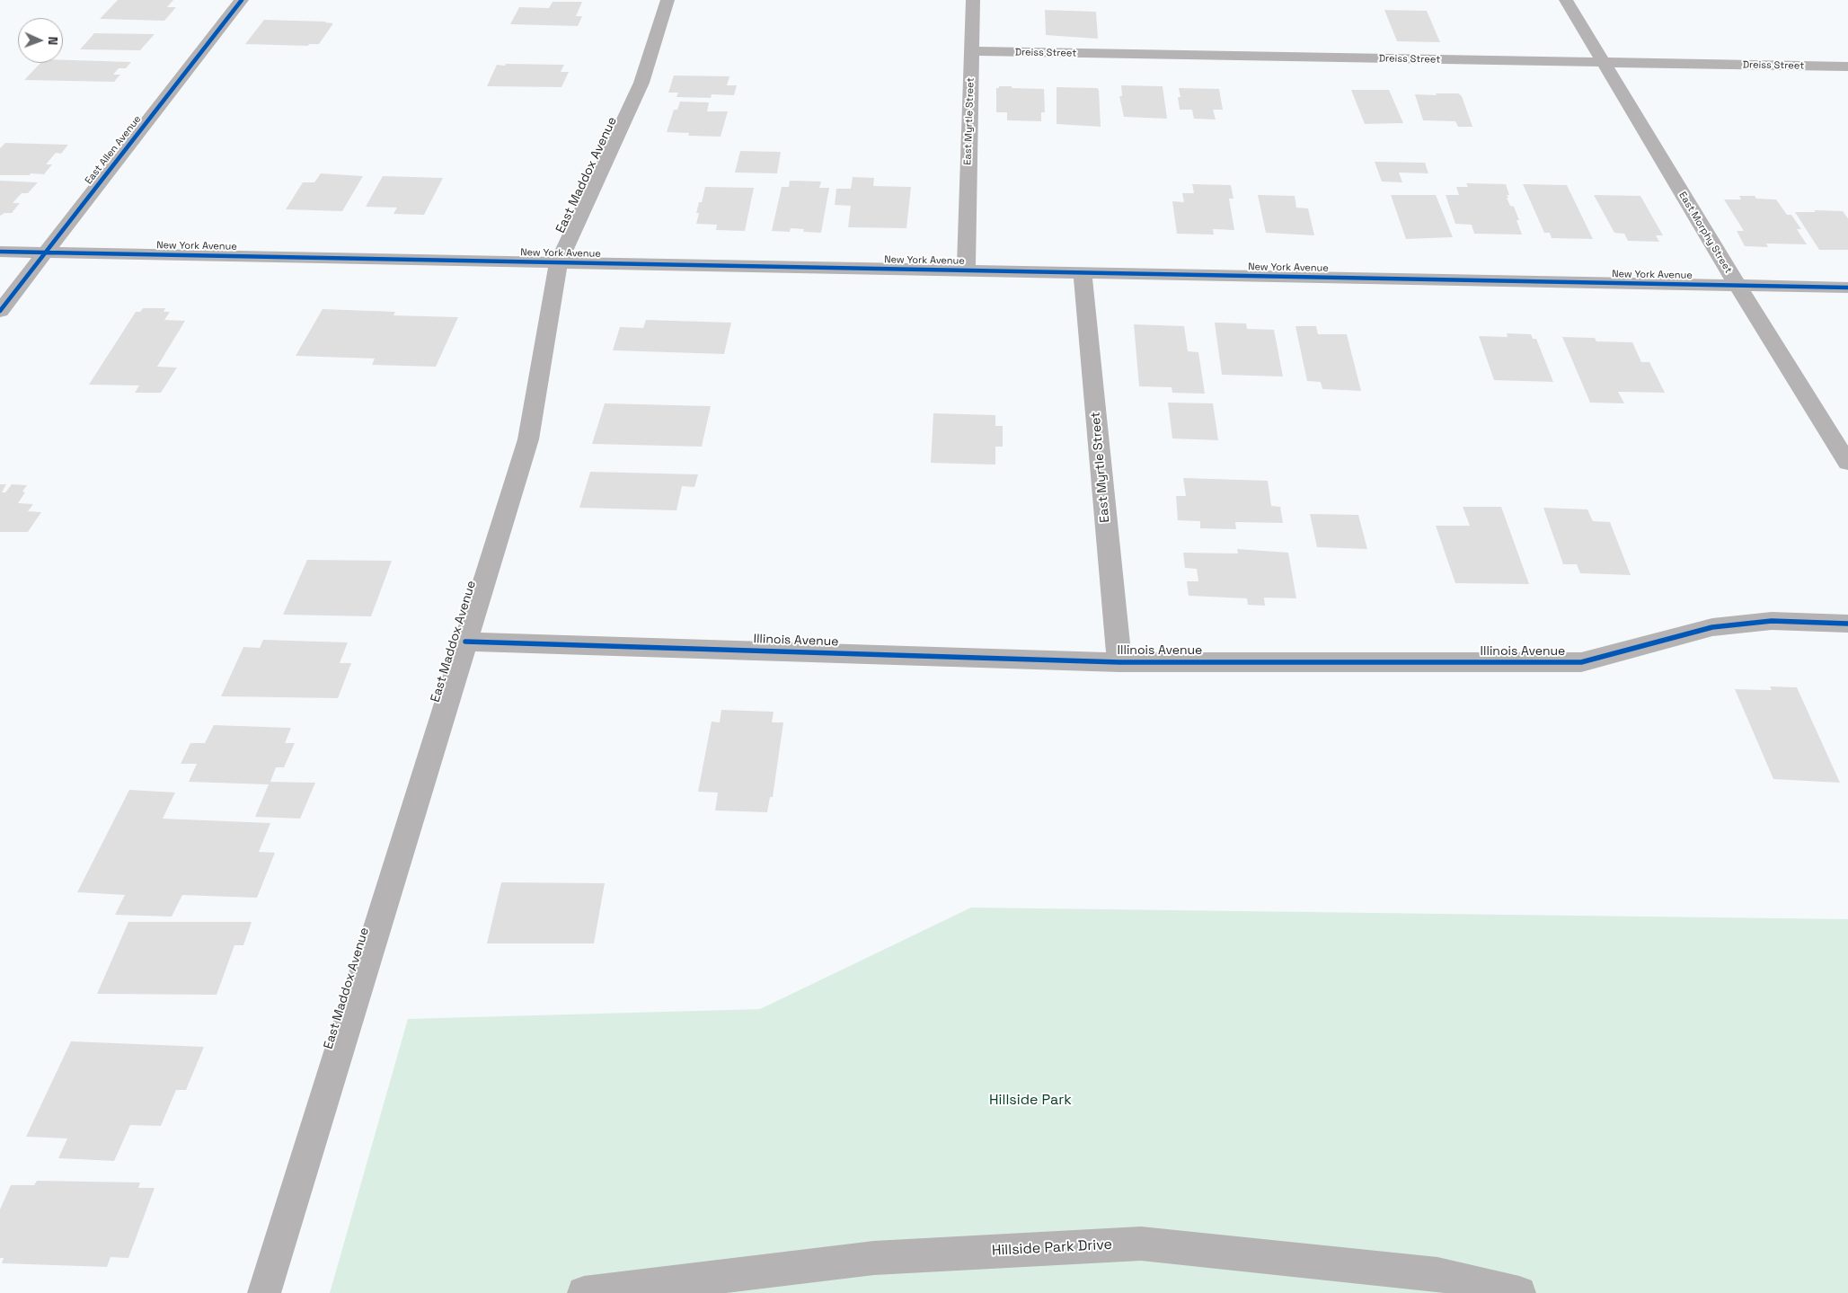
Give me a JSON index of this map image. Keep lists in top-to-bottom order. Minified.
{"streets":{"street":["Dreiss Street","East Myrtle Street","East Allen Avenue","East Maddox Avenue","East Morphy Street","New York Avenue","Illinois Avenue","Hillside Park Drive"]},"crossings":[["Dreiss Street","East Myrtle Street"],["Dreiss Street","East Morphy Street"],["East Myrtle Street","New York Avenue"],["East Myrtle Street","Illinois Avenue"],["East Allen Avenue","New York Avenue"],["East Maddox Avenue","New York Avenue"],["East Maddox Avenue","Illinois Avenue"],["East Morphy Street","New York Avenue"]],"parks":["Hillside Park"],"north":"right"}
